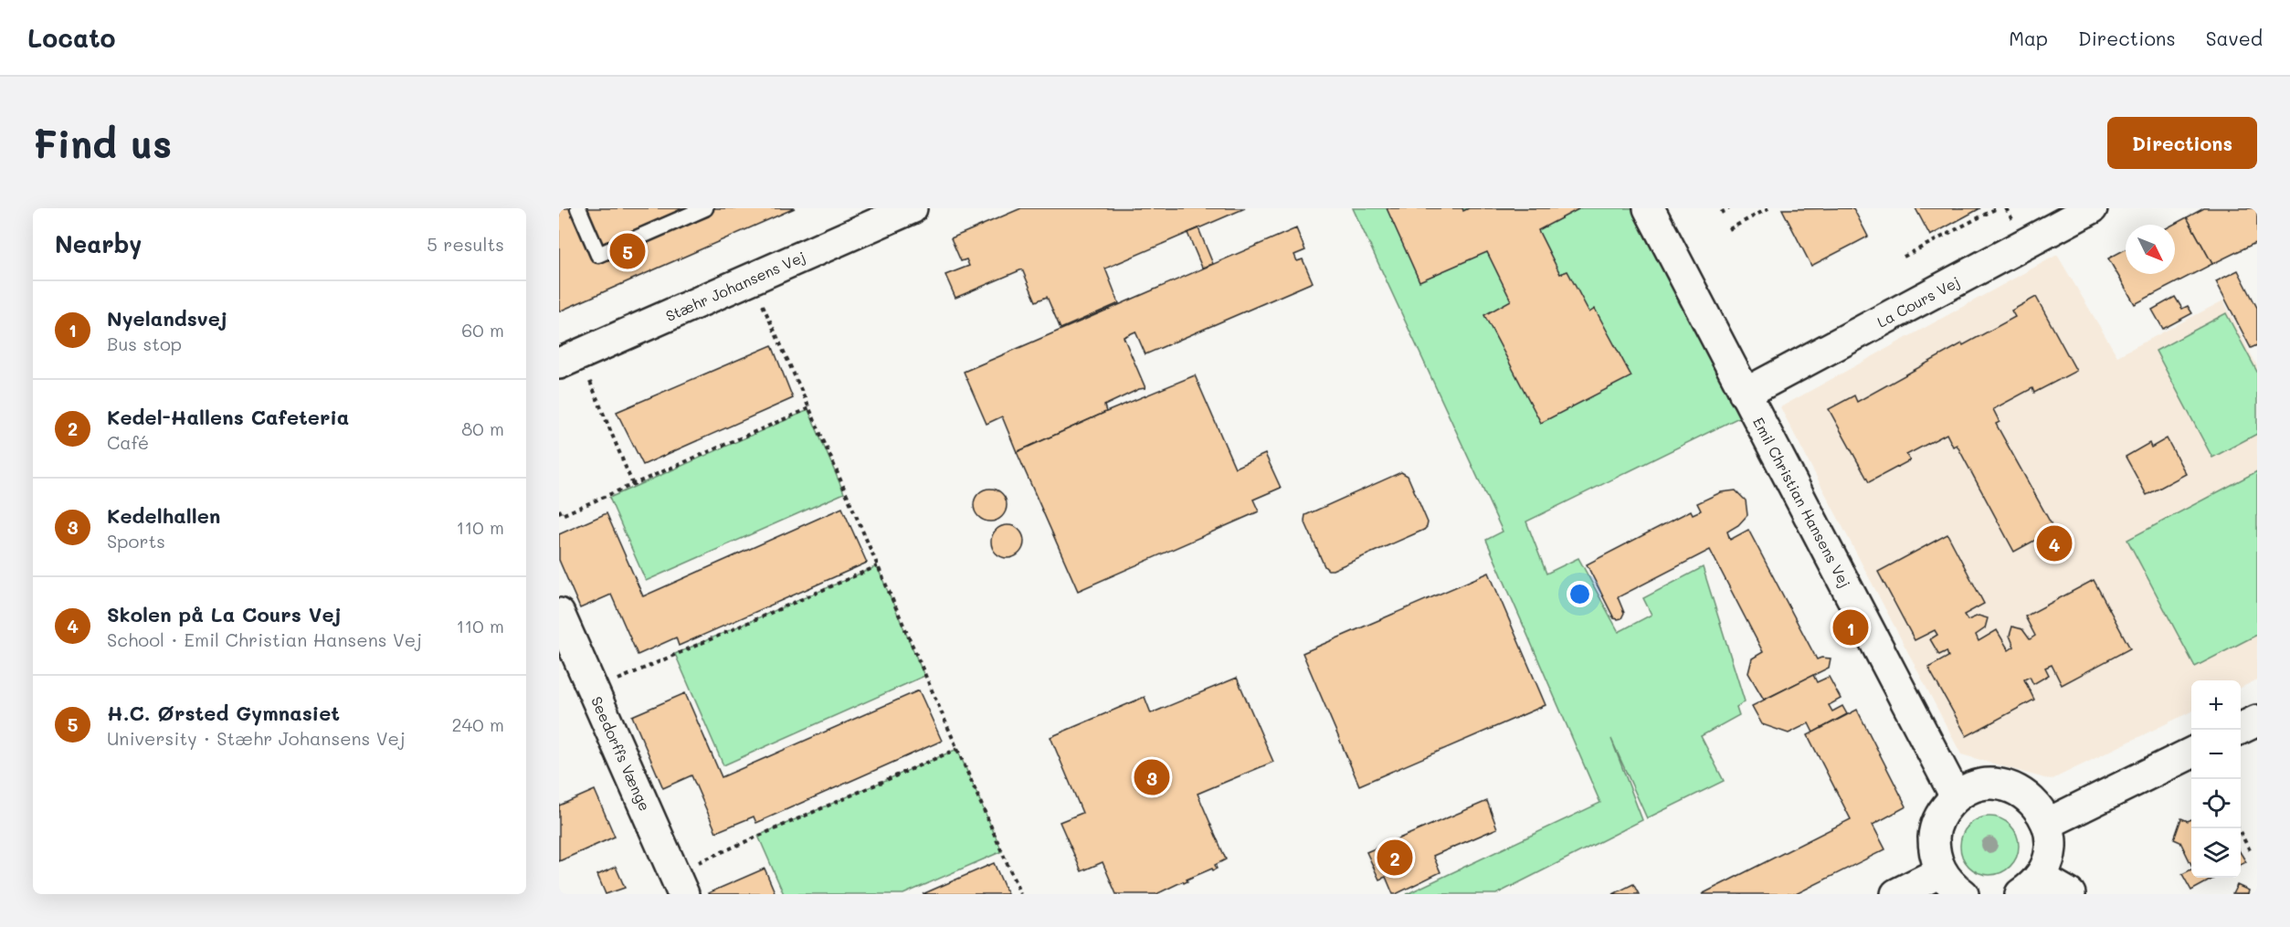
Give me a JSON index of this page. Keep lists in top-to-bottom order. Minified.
{"streets":{"street":["Stæhr Johansens Vej","La Cours Vej","Emil Christian Hansens Vej","Seedorffs Vænge"]},"crossings":[["La Cours Vej","Emil Christian Hansens Vej"]],"north":"bottom right","page":{"header":"Locato","nav":["Map","Directions","Saved"],"buttons":"Directions","title":"Find us","heading":["Nearby","5 results"],"pins":["5","4","1","3","2"],"list":[{"mark":"1","name":"Nyelandsvej","note":"Bus stop","value":"60 m"},{"mark":"2","name":"Kedel-Hallens Cafeteria","note":"Café","value":"80 m"},{"mark":"3","name":"Kedelhallen","note":"Sports","value":"110 m"},{"mark":"4","name":"Skolen på La Cours Vej","note":"School · Emil Christian Hansens Vej","value":"110 m"},{"mark":"5","name":"H.C. Ørsted Gymnasiet","note":"University · Stæhr Johansens Vej","value":"240 m"}],"map_buttons":["+","−"]}}
